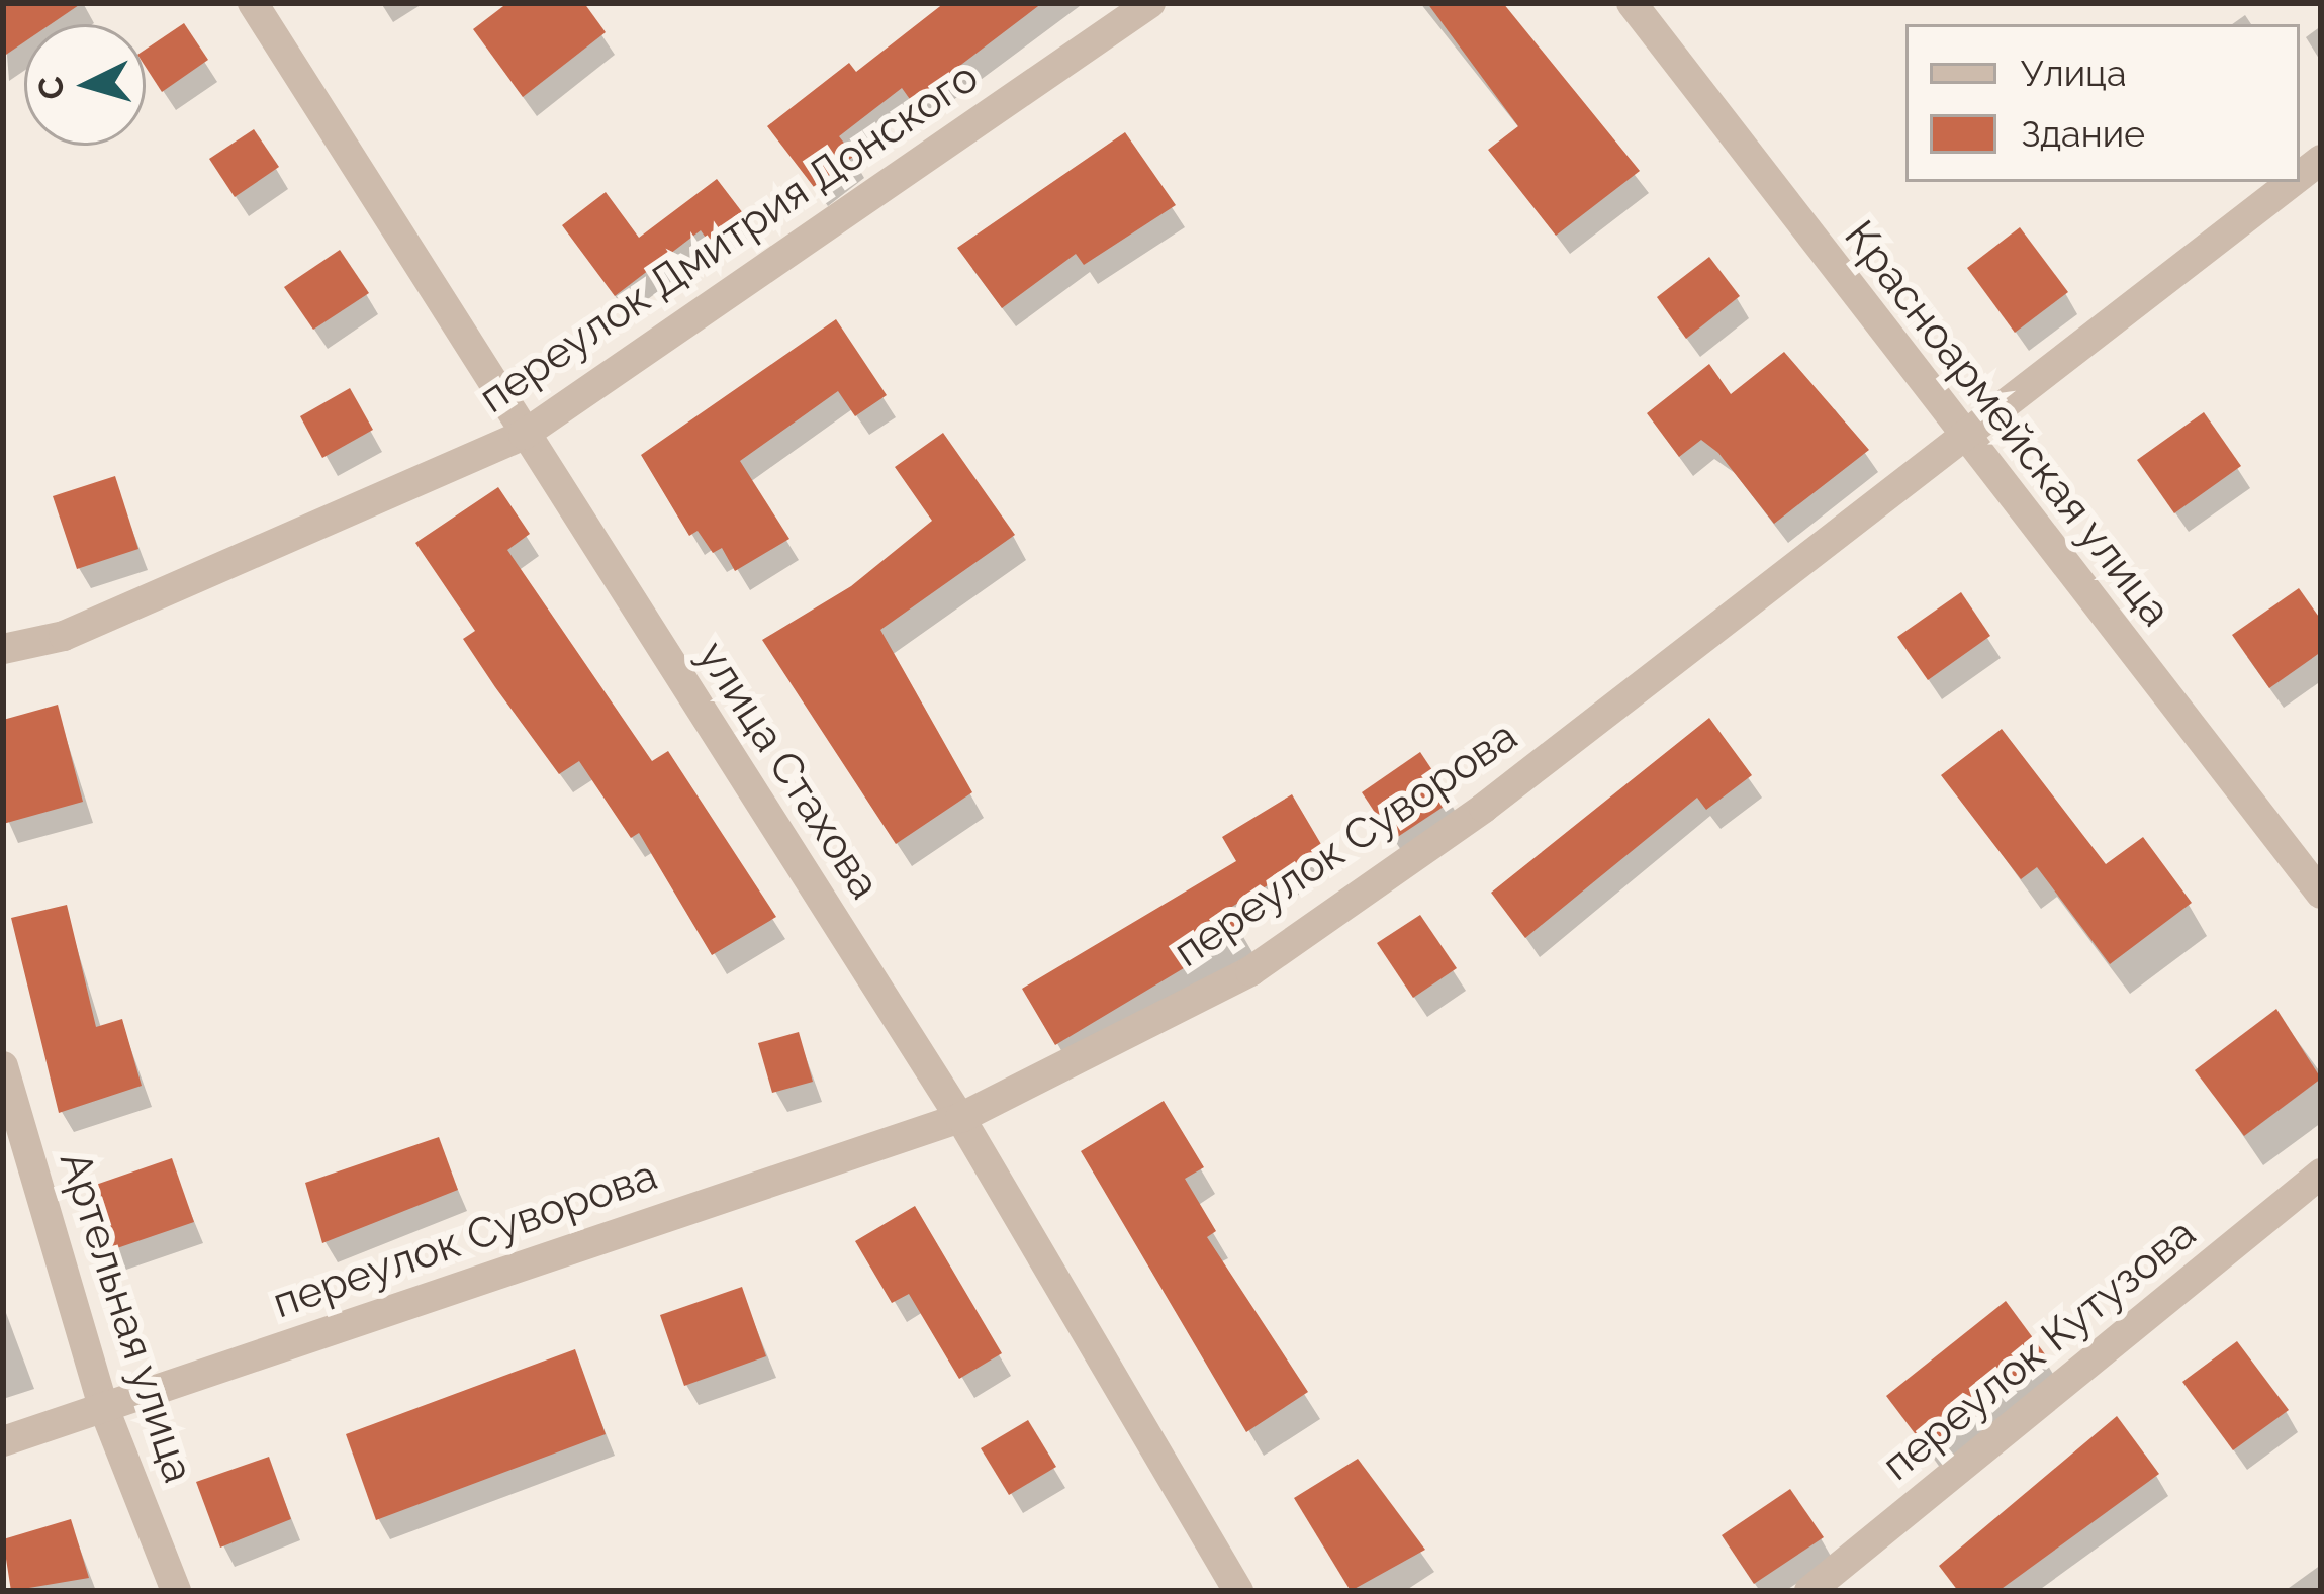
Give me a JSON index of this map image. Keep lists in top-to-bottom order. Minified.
{"streets":{"street":["переулок Дмитрия Донского","Красноармейская улица","улица Стахова","переулок Суворова","Артельная улица","переулок Кутузова"]},"crossings":[["переулок Дмитрия Донского","улица Стахова"],["Красноармейская улица","переулок Суворова"],["улица Стахова","переулок Суворова"],["переулок Суворова","Артельная улица"]],"legend":["Улица","Здание"],"north":"left"}
